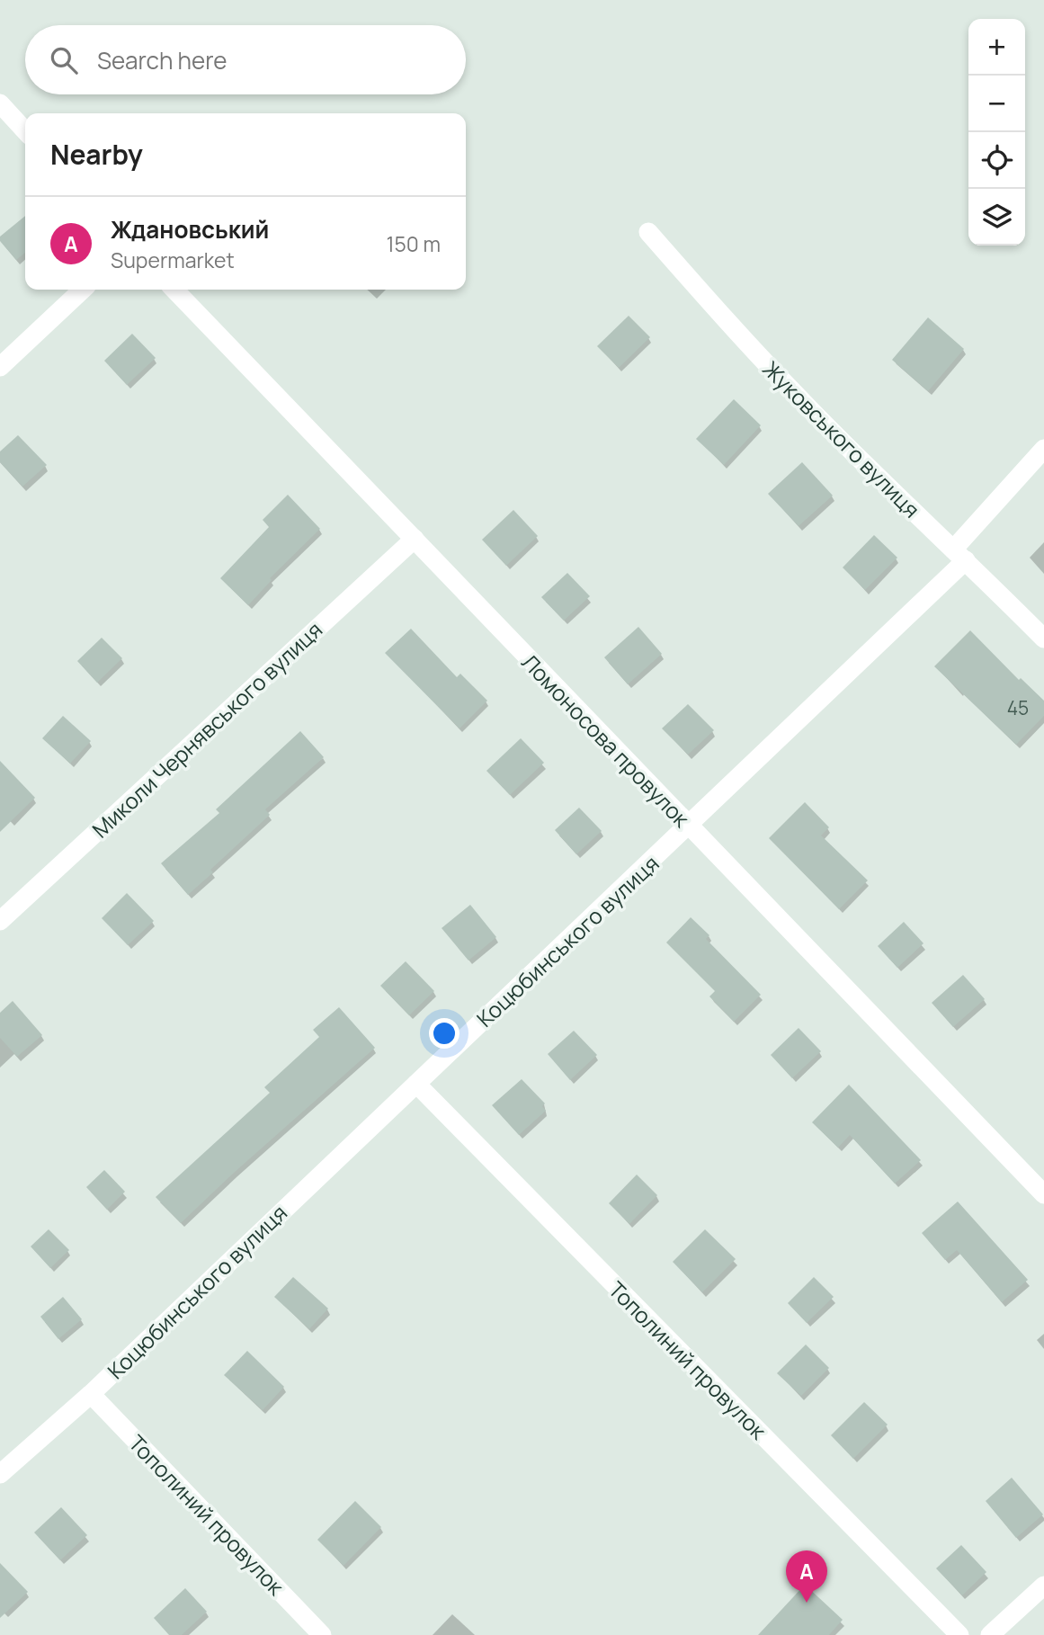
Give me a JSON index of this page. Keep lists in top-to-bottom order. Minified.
{"streets":{"street":["Жуковського вулиця","Миколи Чернявського вулиця","Ломоносова провулок","Коцюбинського вулиця","Тополиний провулок"]},"crossings":[["Жуковського вулиця","Коцюбинського вулиця"],["Миколи Чернявського вулиця","Ломоносова провулок"],["Ломоносова провулок","Коцюбинського вулиця"],["Коцюбинського вулиця","Тополиний провулок"]],"house_numbers":["45"],"page":{"map_buttons":["+","−"],"search":"Search here","heading":"Nearby","list":[{"mark":"A","name":"Ждановський","note":"Supermarket","value":"150 m"}],"pins":"A"}}
